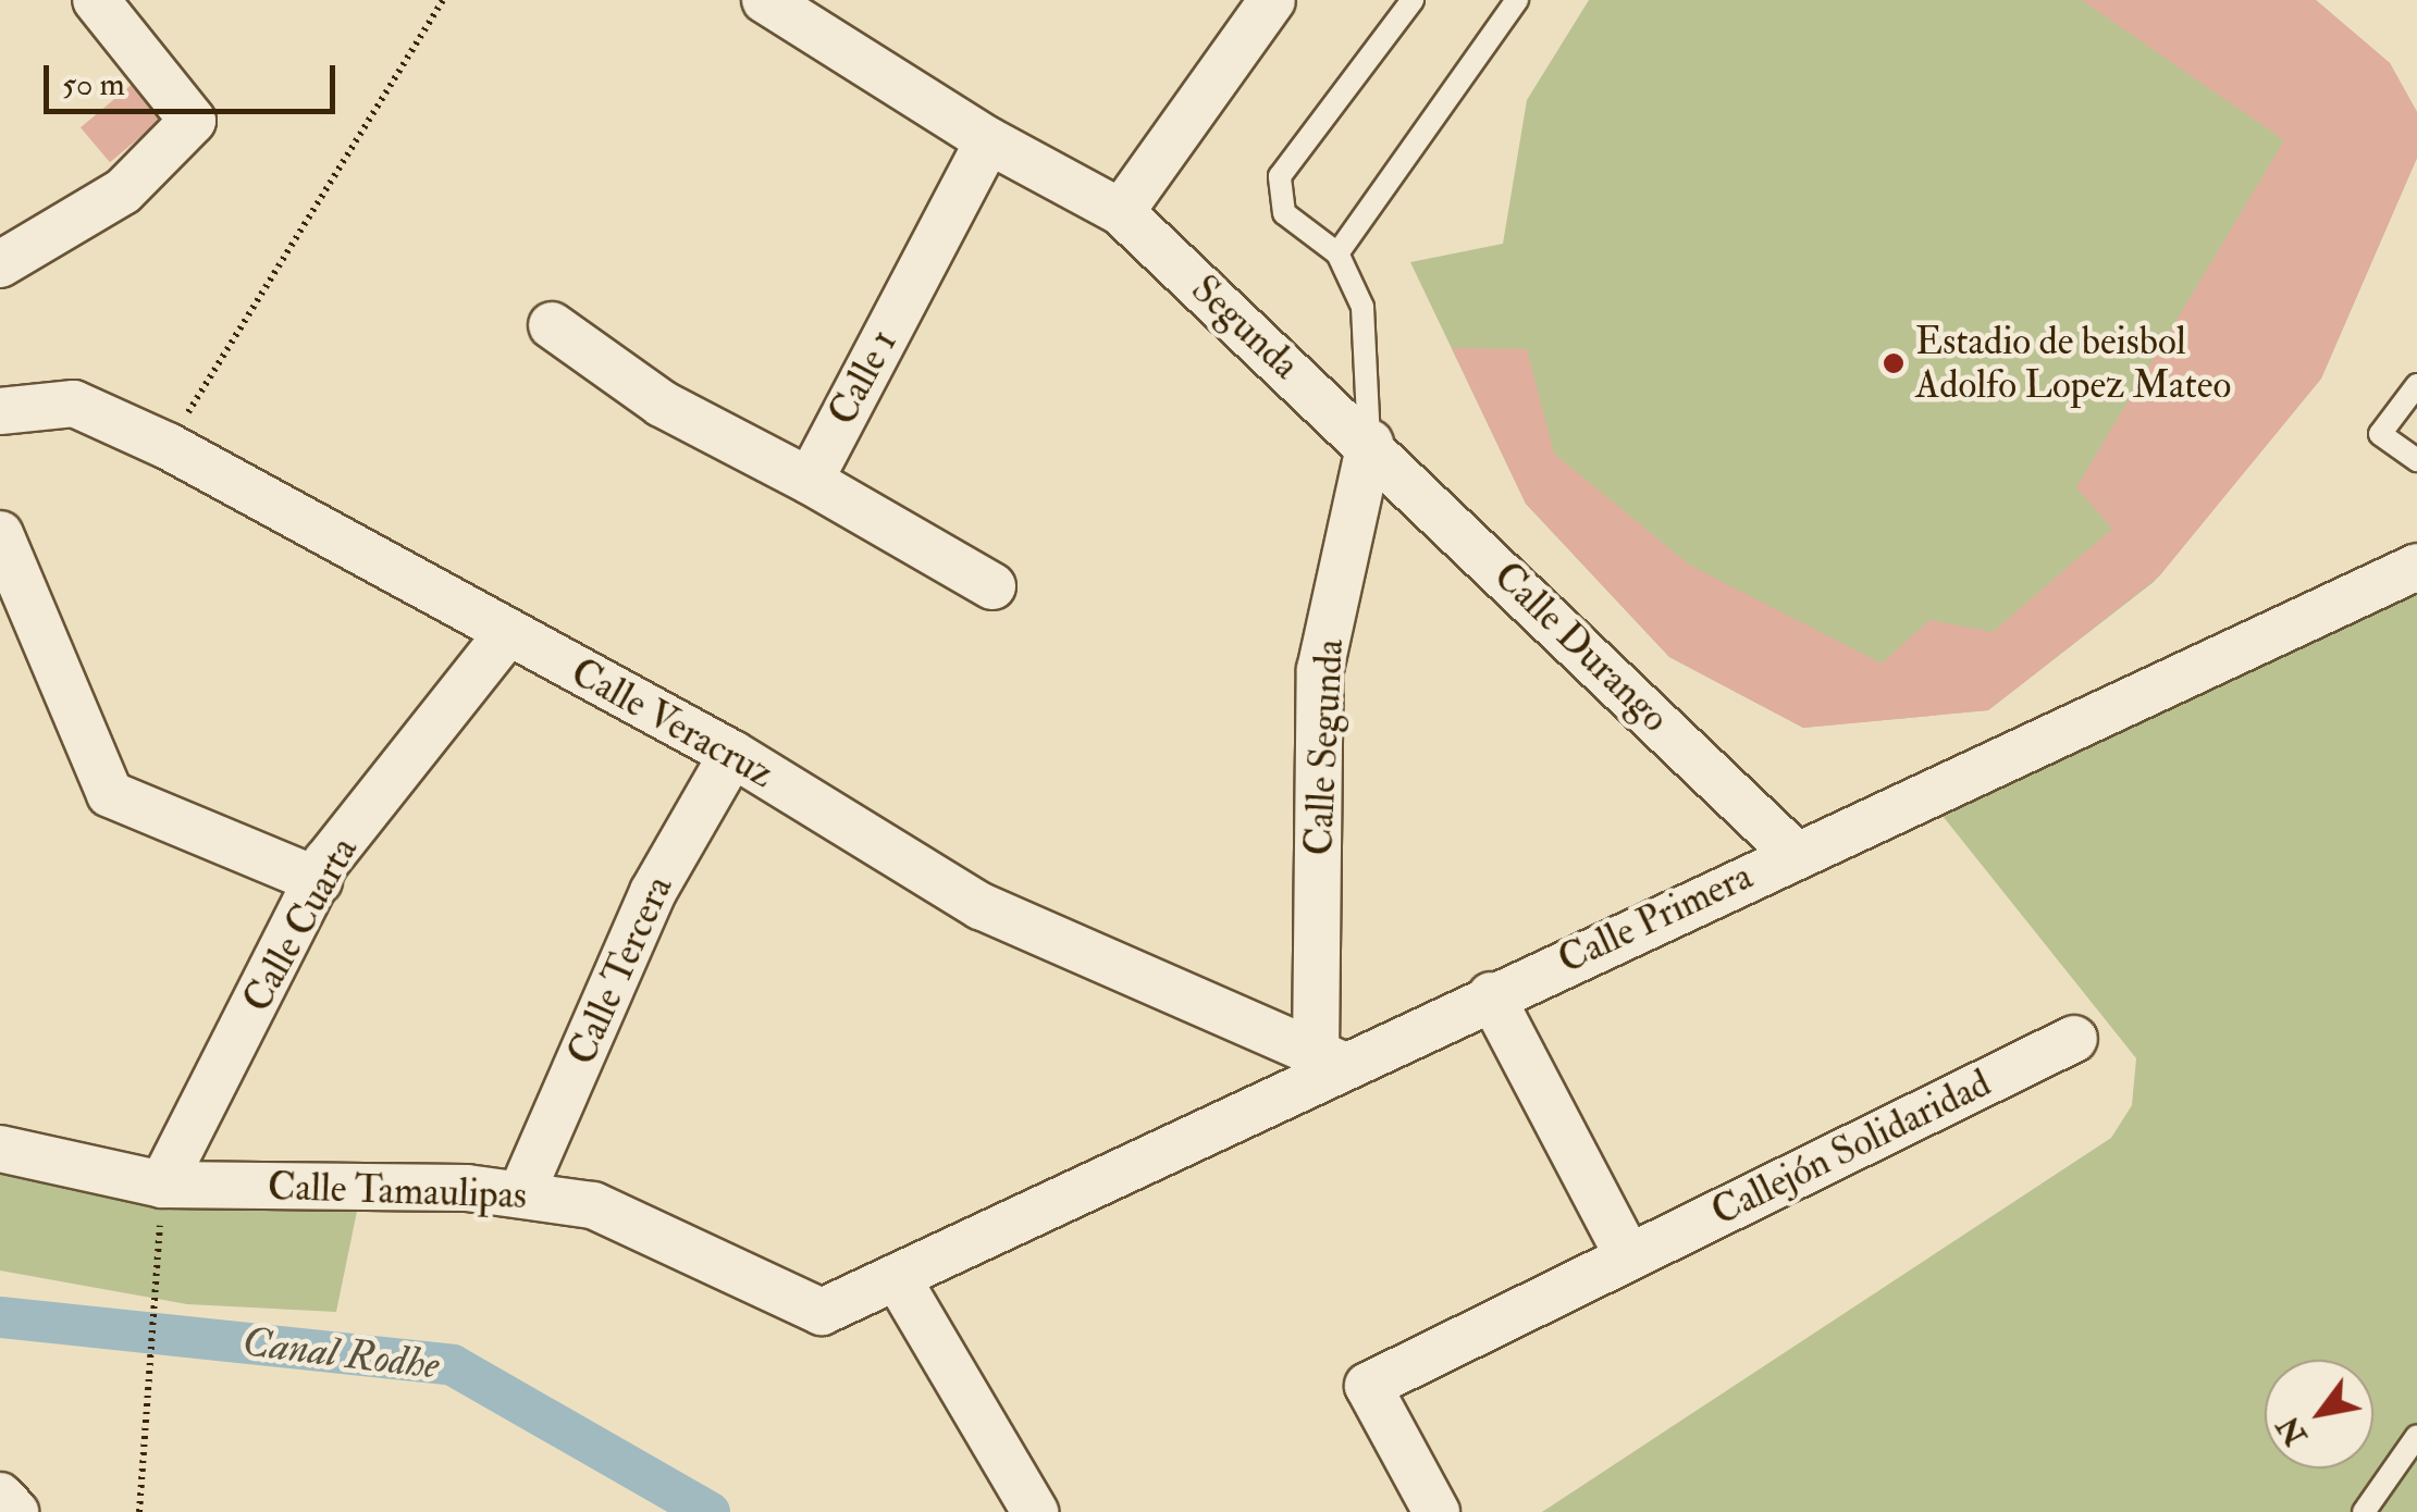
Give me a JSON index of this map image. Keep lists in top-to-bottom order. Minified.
{"streets":{"street":["Segunda","Calle 1","Calle Durango","Calle Veracruz","Calle Segunda","Calle Primera","Calle Cuarta","Calle Tercera","Callejón Solidaridad","Calle Tamaulipas"]},"crossings":[["Segunda","Calle Durango"],["Segunda","Calle Segunda"],["Calle Durango","Calle Segunda"],["Calle Durango","Calle Primera"],["Calle Veracruz","Calle Segunda"],["Calle Veracruz","Calle Primera"],["Calle Veracruz","Calle Cuarta"],["Calle Veracruz","Calle Tercera"],["Calle Segunda","Calle Primera"],["Calle Primera","Calle Tamaulipas"],["Calle Cuarta","Calle Tamaulipas"],["Calle Tercera","Calle Tamaulipas"]],"water":["Canal Rodhe"],"places":["Estadio de beisbol Adolfo Lopez Mateo"],"scale_bar":"50 m","north":"bottom left"}
